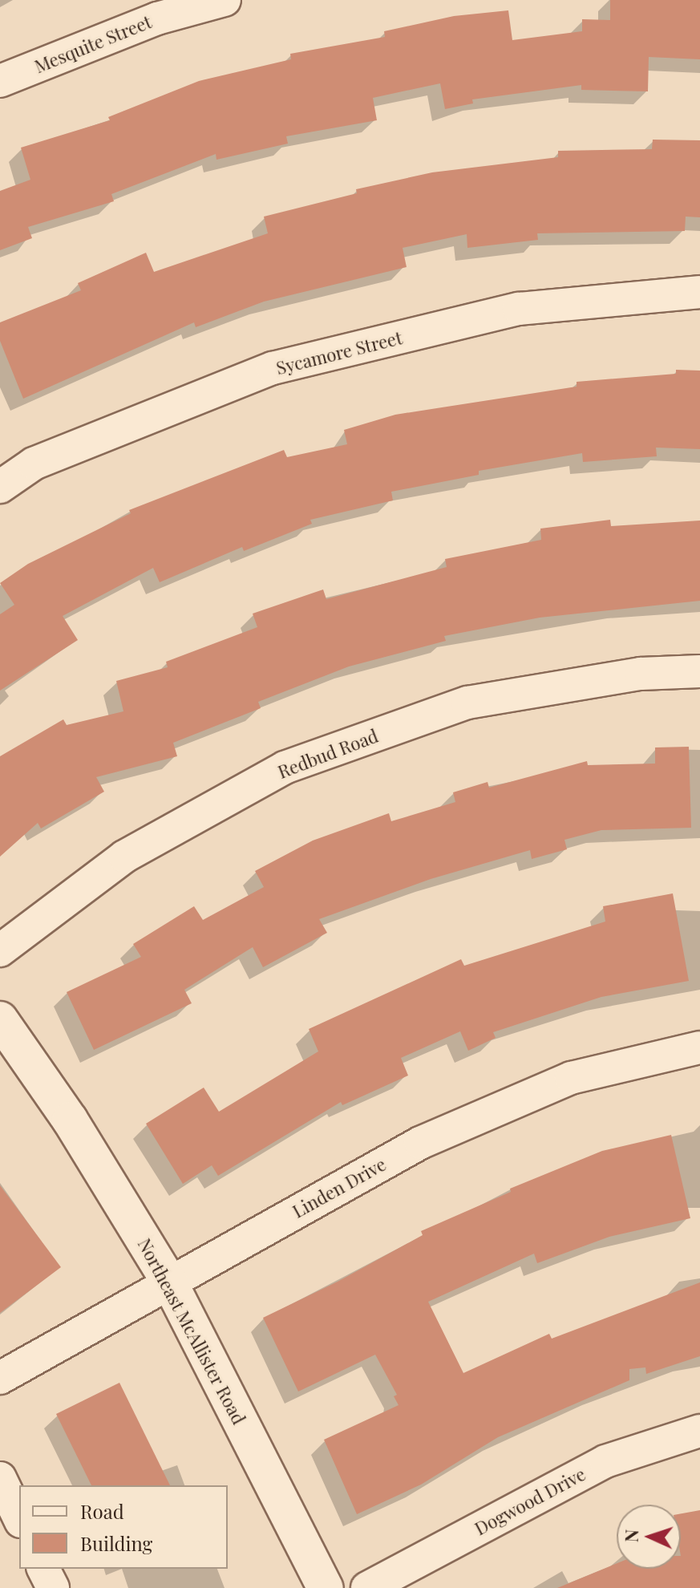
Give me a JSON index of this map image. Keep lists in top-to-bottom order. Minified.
{"streets":{"street":["Mesquite Street","Sycamore Street","Redbud Road","Linden Drive","Northeast McAllister Road","Dogwood Drive"]},"crossings":[["Linden Drive","Northeast McAllister Road"]],"legend":["Road","Building"],"north":"left"}
